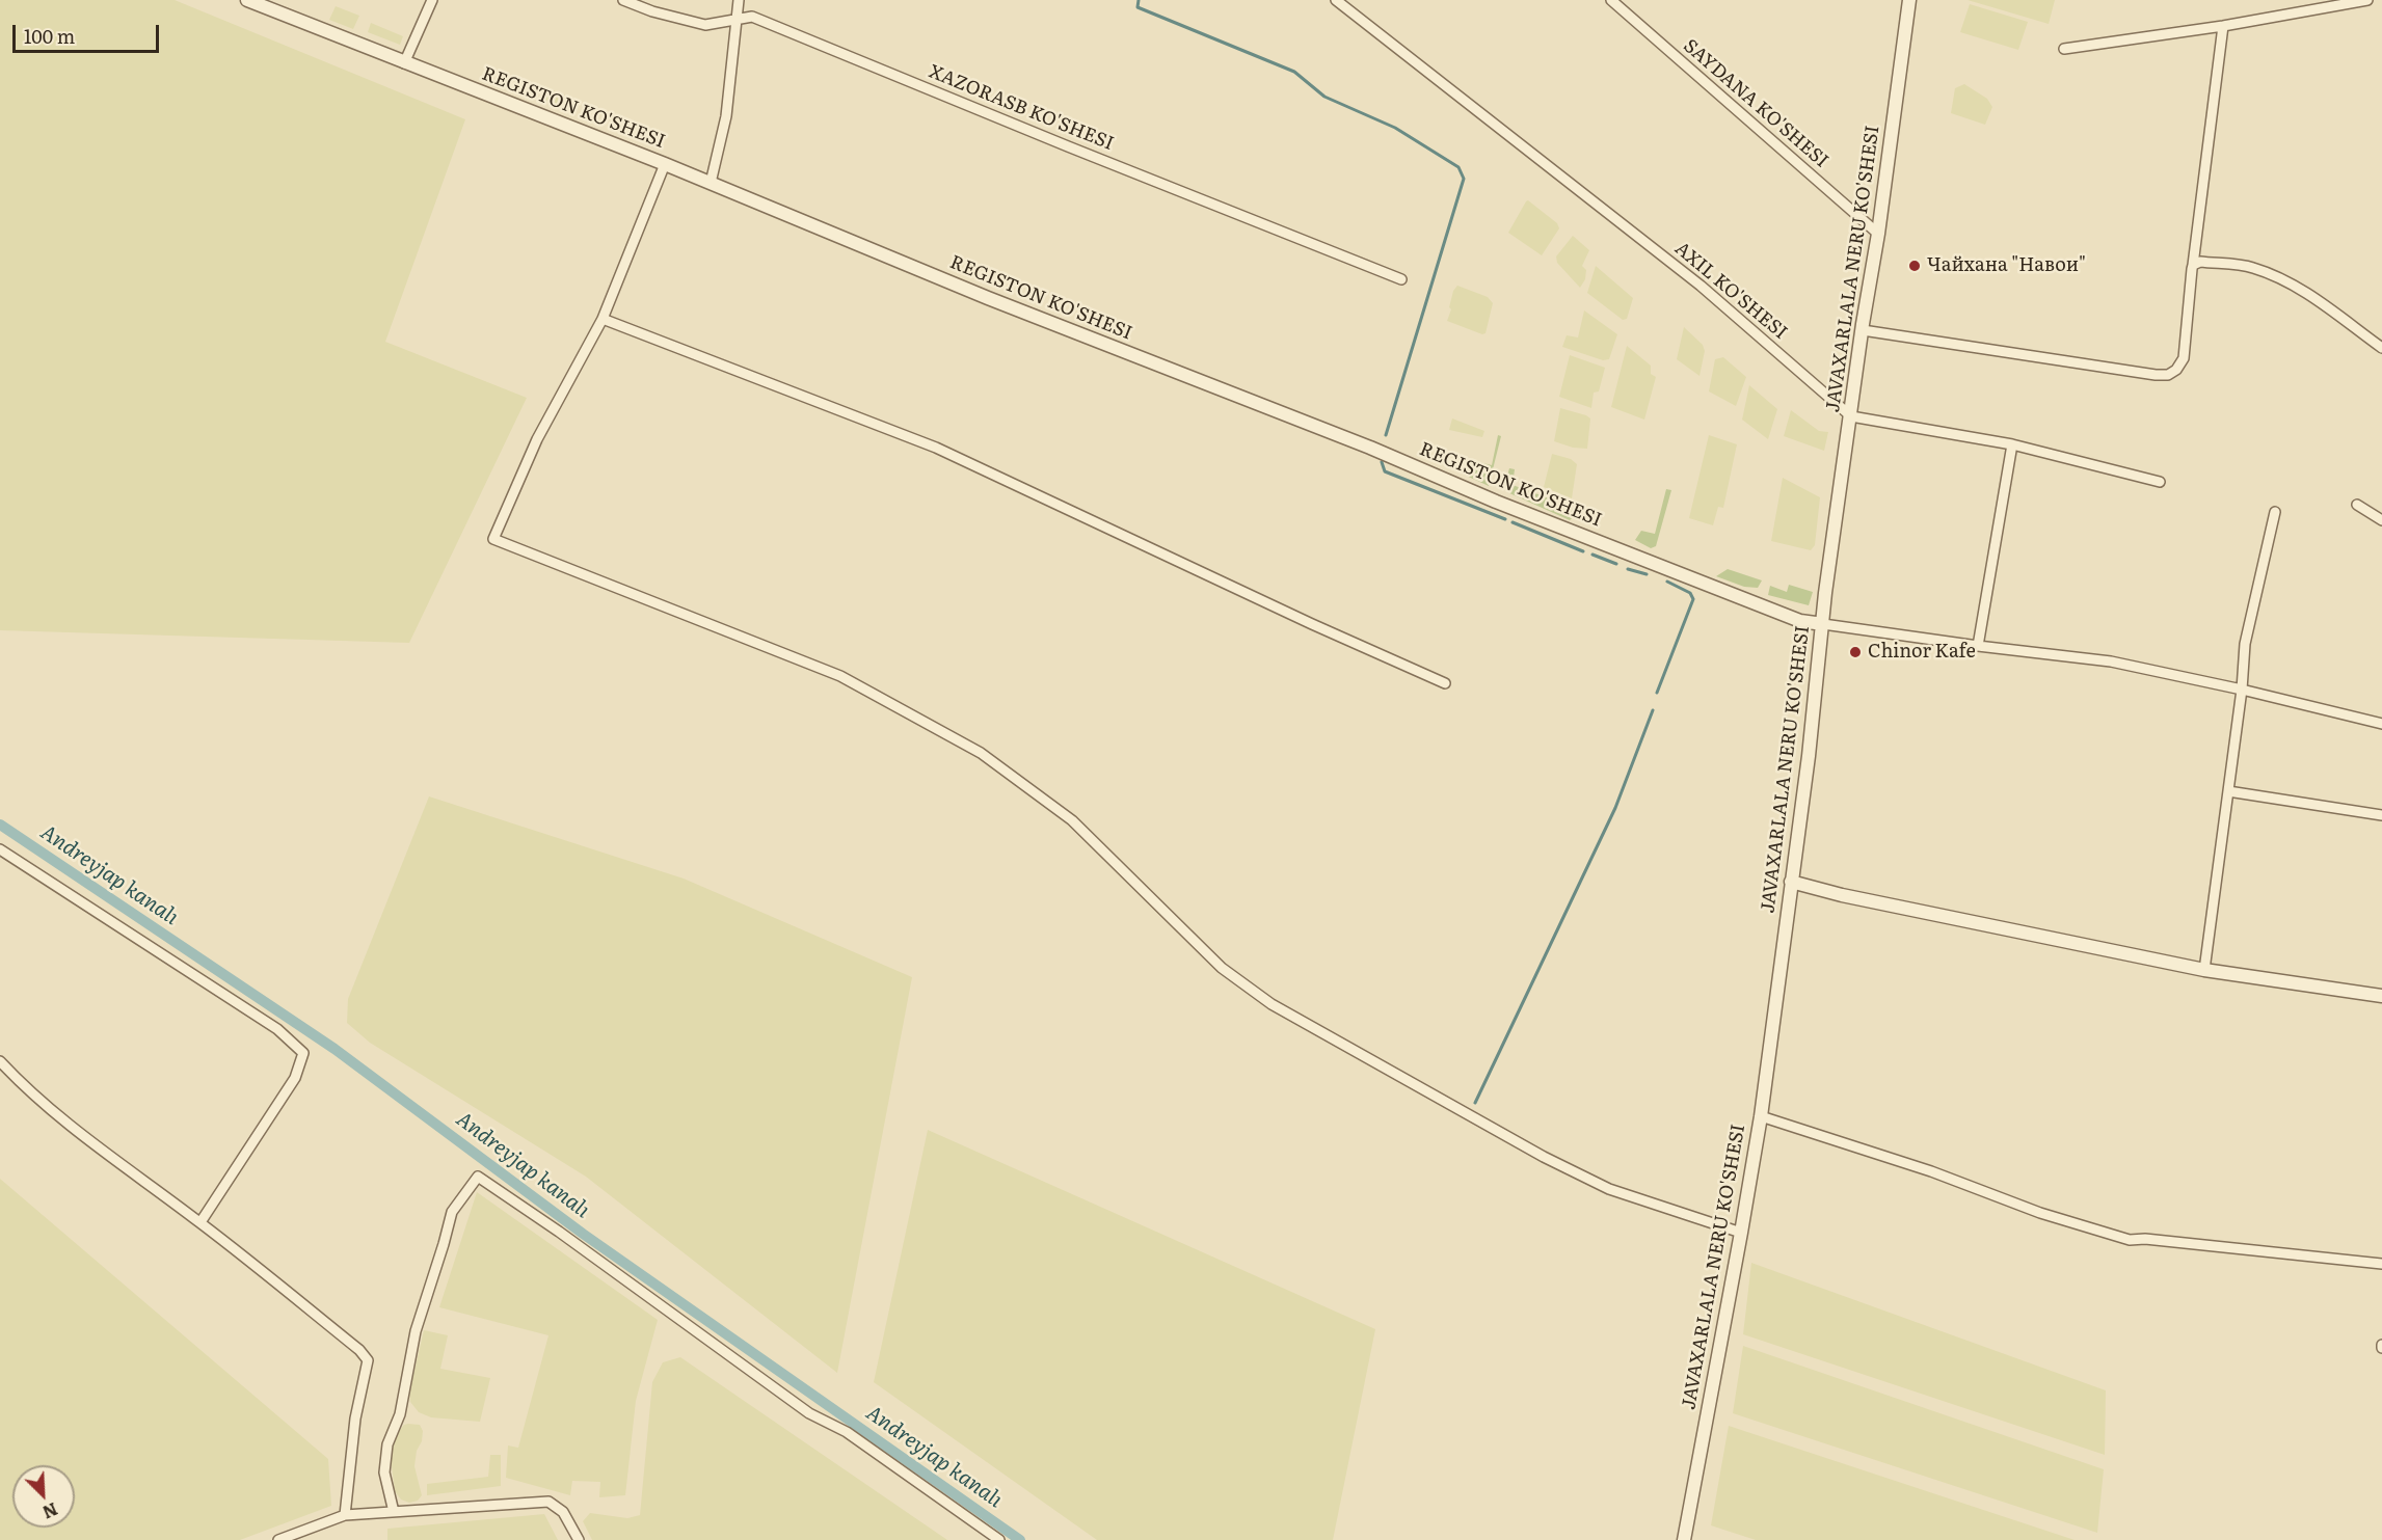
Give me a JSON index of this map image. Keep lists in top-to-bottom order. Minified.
{"streets":{"street":["SAYDANA KO'SHESI","REGISTON KO'SHESI","XAZORASB KO'SHESI","JAVAXARLALA NERU KO'SHESI","AXIL KO'SHESI"]},"crossings":[["SAYDANA KO'SHESI","JAVAXARLALA NERU KO'SHESI"],["REGISTON KO'SHESI","JAVAXARLALA NERU KO'SHESI"],["JAVAXARLALA NERU KO'SHESI","AXIL KO'SHESI"]],"water":["Andreyjap kanalı"],"places":["Чайхана \"Навои\"","Chinor Kafe"],"scale_bar":"100 m","north":"bottom right"}
